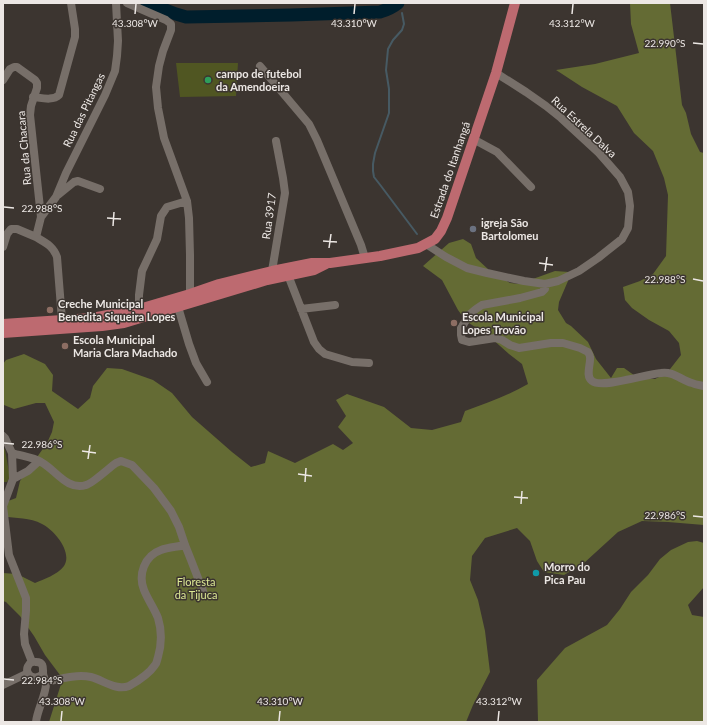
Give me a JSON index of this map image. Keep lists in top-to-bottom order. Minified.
{"streets":{"main road":["Estrada do Itanhangá"],"street":["Rua das Pitangas","Rua Estrela Dalva","Rua da Chacara","Rua 3917"]},"crossings":[["Rua das Pitangas","Rua da Chacara"],["Rua Estrela Dalva","Estrada do Itanhangá"],["Estrada do Itanhangá","Rua 3917"]],"parks":["Floresta da Tijuca"],"places":["campo de futebol da Amendoeira","igreja São Bartolomeu","Creche Municipal Benedita Siqueira Lopes","Escola Municipal Lopes Trovão","Escola Municipal Maria Clara Machado","Morro do Pica Pau"],"coordinates":["43.308°W","43.310°W","43.312°W","22.990°S","22.988°S","22.986°S","22.984°S"]}
